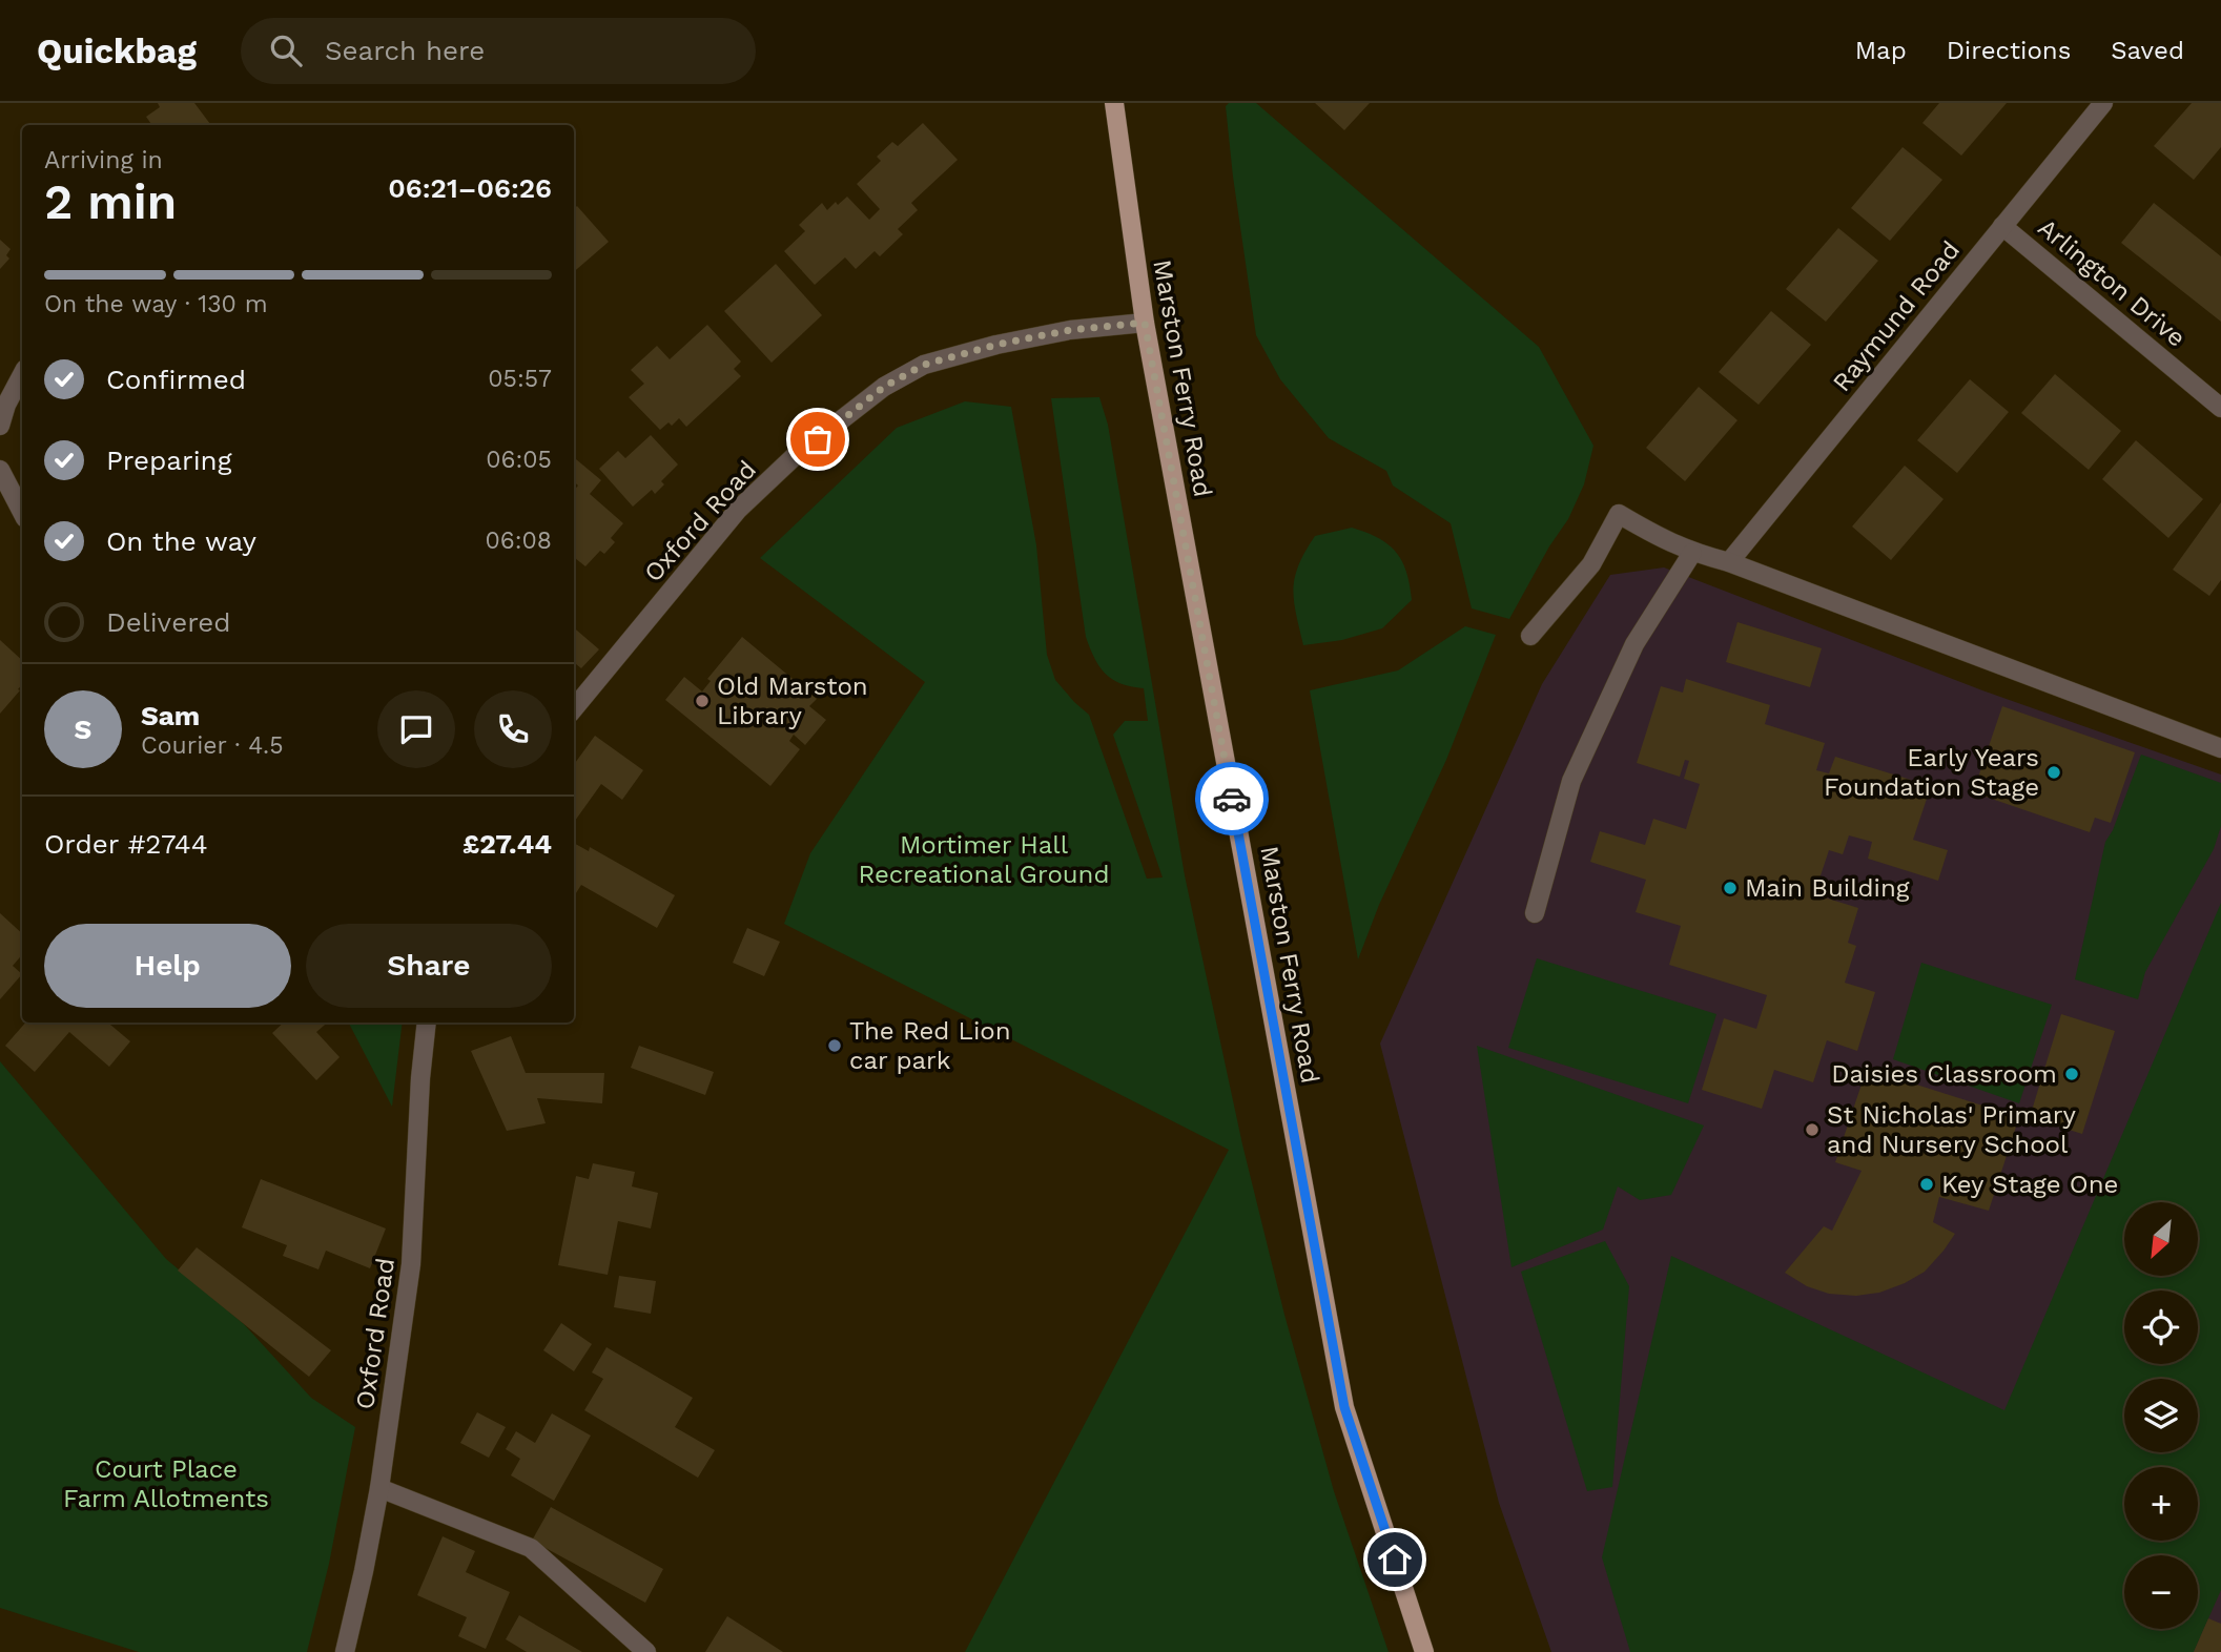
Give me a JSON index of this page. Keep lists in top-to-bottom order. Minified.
{"streets":{"main road":["Marston Ferry Road"],"street":["Arlington Drive","Raymund Road","Oxford Road"]},"crossings":[["Arlington Drive","Raymund Road"],["Marston Ferry Road","Oxford Road"]],"parks":["Mortimer Hall Recreational Ground","Court Place Farm Allotments"],"places":["Old Marston Library","Early Years Foundation Stage","Main Building","The Red Lion car park","Daisies Classroom","St Nicholas' Primary and Nursery School","Key Stage One"],"north":"bottom left","page":{"header":"Quickbag","search":"Search here","nav":["Map","Directions","Saved"],"heading":["2 min","Arriving in","06:21–06:26"],"panel":["Sam","Courier · 4.5","Order #2744","£27.44"],"bar":"On the way · 130 m","list":[["Confirmed","05:57"],["Preparing","06:05"],["On the way","06:08"],"Delivered"],"round":"S","buttons":["Help","Share"],"map_buttons":["+","−"]}}
